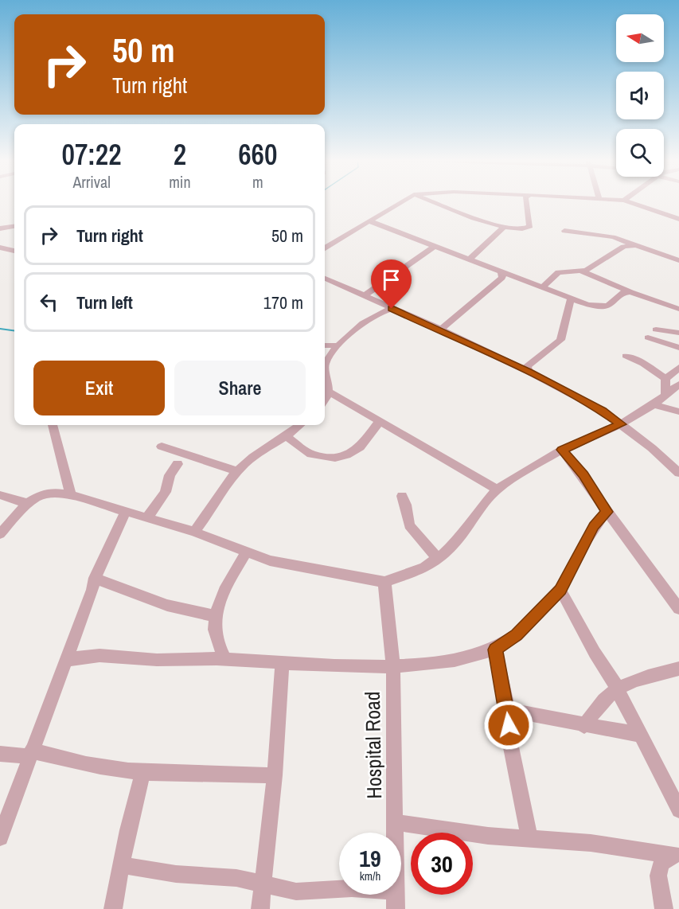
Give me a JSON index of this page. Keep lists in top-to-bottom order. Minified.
{"streets":{"street":["Hospital Road"]},"north":"left","page":{"turn":["50 m","Turn right"],"eta":["07:22","Arrival","2","min","660","m"],"list":[{"name":"Turn right","value":"50 m"},{"name":"Turn left","value":"170 m"}],"buttons":["Exit","Share"],"speed":"19 km/h","limit":"30"}}
